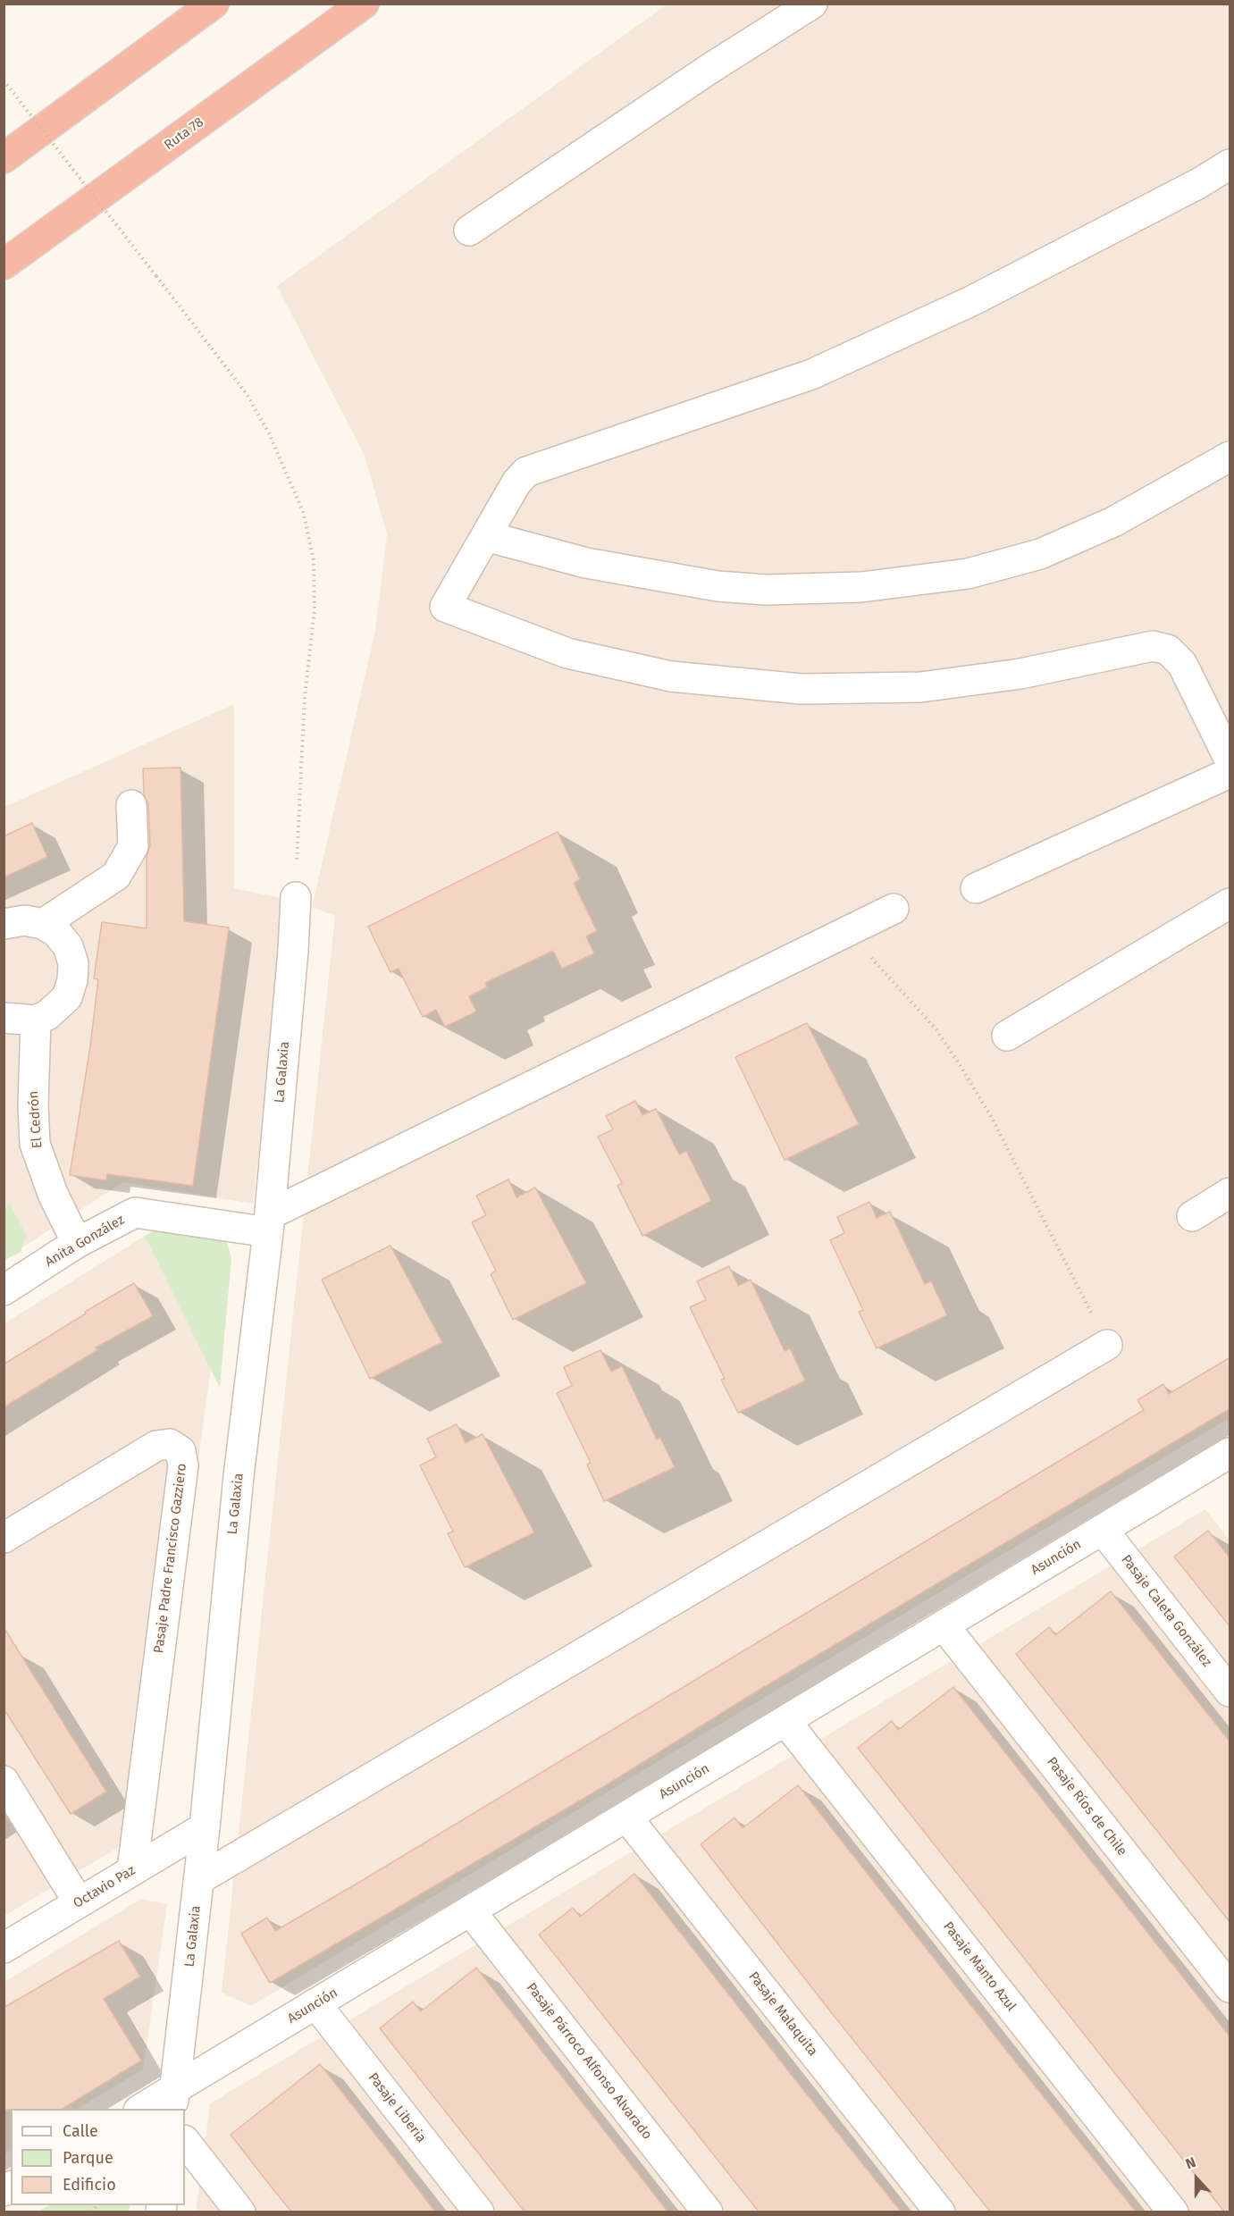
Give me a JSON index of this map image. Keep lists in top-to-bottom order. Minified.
{"streets":{"highway":["Ruta 78"],"street":["La Galaxia","El Cedrón","Anita González","Asunción","Pasaje Padre Francisco Gazziero","Pasaje Caleta González","Pasaje Ríos de Chile","Octavio Paz","Pasaje Manto Azul","Pasaje Malaquita","Pasaje Párroco Alfonso Alvarado","Pasaje Liberia"]},"crossings":[["La Galaxia","Anita González"],["La Galaxia","Asunción"],["La Galaxia","Octavio Paz"],["El Cedrón","Anita González"],["Asunción","Pasaje Caleta González"],["Asunción","Pasaje Ríos de Chile"],["Asunción","Pasaje Manto Azul"],["Asunción","Pasaje Malaquita"],["Asunción","Pasaje Párroco Alfonso Alvarado"],["Asunción","Pasaje Liberia"],["Pasaje Padre Francisco Gazziero","Octavio Paz"]],"legend":["Calle","Parque","Edificio"],"north":"top"}
